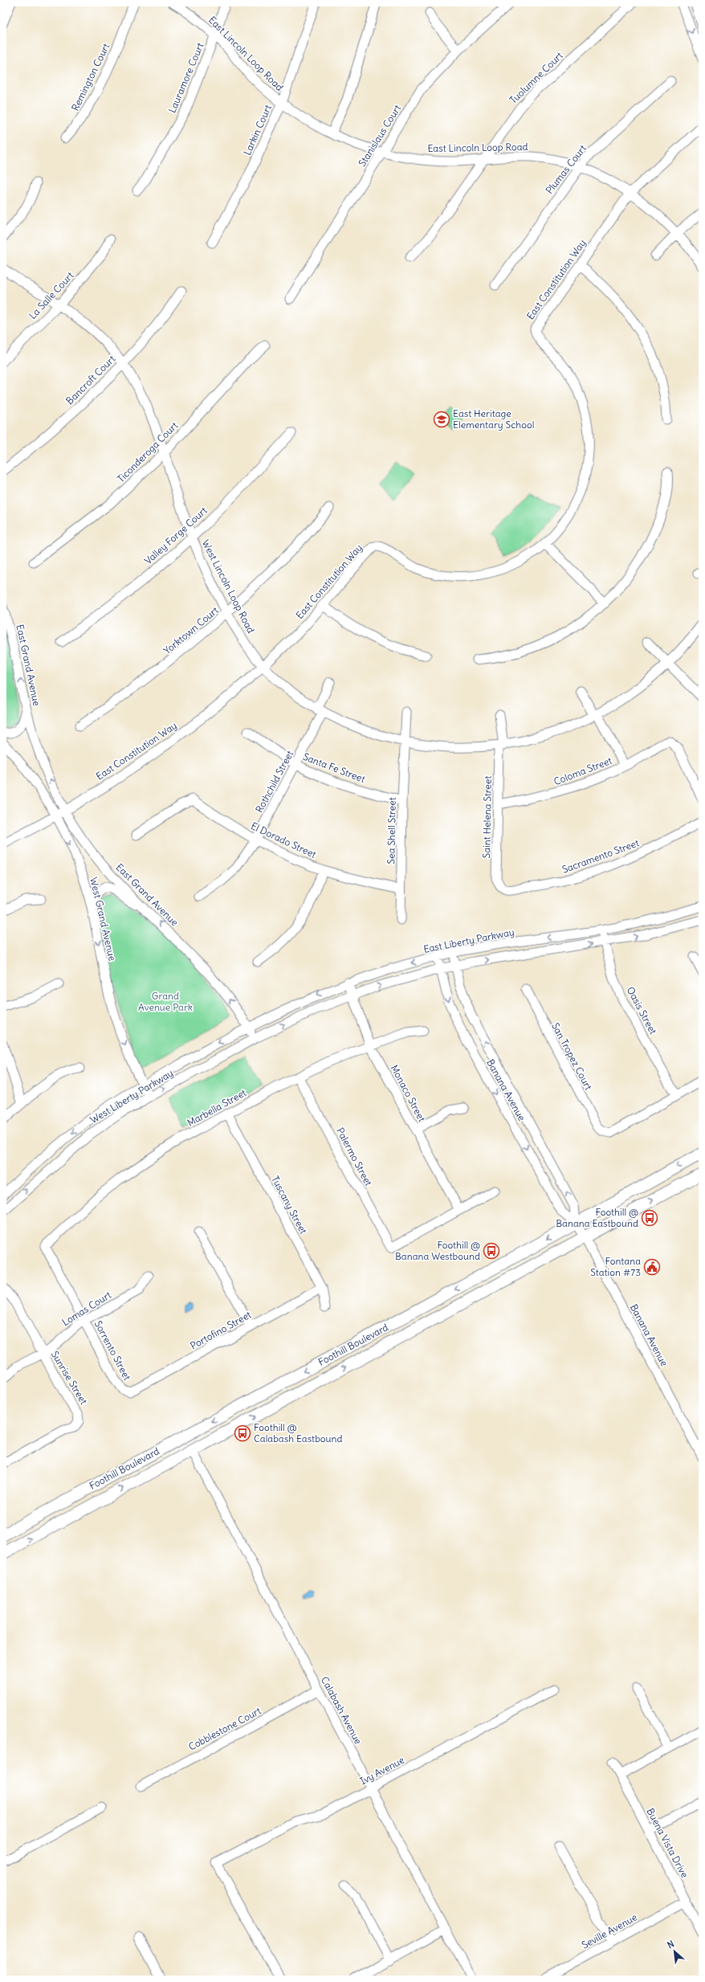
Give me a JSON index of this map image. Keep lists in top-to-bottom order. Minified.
{"streets":{"main road":["Foothill Boulevard"],"street":["East Lincoln Loop Road","Remington Court","Lauramore Court","Tuolumne Court","Larkin Court","Stanislaus Court","Plumas Court","East Constitution Way","La Salle Court","Bancroft Court","Ticonderoga Court","Valley Forge Court","West Lincoln Loop Road","Yorktown Court","East Grand Avenue","Santa Fe Street","Coloma Street","Rothchild Street","Saint Helena Street","Sea Shell Street","El Dorado Street","Sacramento Street","West Grand Avenue","East Liberty Parkway","Oasis Street","San Tropez Court","Banana Avenue","Monaco Street","West Liberty Parkway","Marbella Street","Palermo Street","Tuscany Street","Lomas Court","Portofino Street","Sorrento Street","Sunrise Street","Calabash Avenue","Cobblestone Court","Ivy Avenue","Buena Vista Drive","Seville Avenue"]},"crossings":[["East Lincoln Loop Road","Lauramore Court"],["East Lincoln Loop Road","Tuolumne Court"],["East Lincoln Loop Road","Larkin Court"],["East Lincoln Loop Road","Stanislaus Court"],["East Lincoln Loop Road","Plumas Court"],["East Lincoln Loop Road","East Constitution Way"],["East Constitution Way","West Lincoln Loop Road"],["East Constitution Way","East Grand Avenue"],["East Constitution Way","West Grand Avenue"],["La Salle Court","West Lincoln Loop Road"],["Bancroft Court","West Lincoln Loop Road"],["Ticonderoga Court","West Lincoln Loop Road"],["Valley Forge Court","West Lincoln Loop Road"],["West Lincoln Loop Road","Yorktown Court"],["West Lincoln Loop Road","Rothchild Street"],["West Lincoln Loop Road","Saint Helena Street"],["West Lincoln Loop Road","Sea Shell Street"],["East Grand Avenue","East Liberty Parkway"],["East Grand Avenue","West Liberty Parkway"],["Santa Fe Street","Rothchild Street"],["Santa Fe Street","Sea Shell Street"],["Coloma Street","Saint Helena Street"],["Rothchild Street","El Dorado Street"],["Saint Helena Street","Sacramento Street"],["Sea Shell Street","El Dorado Street"],["West Grand Avenue","West Liberty Parkway"],["East Liberty Parkway","Oasis Street"],["East Liberty Parkway","Banana Avenue"],["East Liberty Parkway","Monaco Street"],["East Liberty Parkway","West Liberty Parkway"],["Oasis Street","San Tropez Court"],["Banana Avenue","Foothill Boulevard"],["Monaco Street","Marbella Street"],["Monaco Street","Palermo Street"],["Marbella Street","Palermo Street"],["Marbella Street","Tuscany Street"],["Marbella Street","Sorrento Street"],["Tuscany Street","Portofino Street"],["Lomas Court","Sorrento Street"],["Lomas Court","Sunrise Street"],["Portofino Street","Sorrento Street"],["Foothill Boulevard","Calabash Avenue"],["Calabash Avenue","Cobblestone Court"],["Calabash Avenue","Ivy Avenue"],["Buena Vista Drive","Seville Avenue"]],"one_way":["East Grand Avenue","West Grand Avenue"],"parks":["Grand Avenue Park"],"places":{"school or university":["East Heritage Elementary School"],"bus stop":["Foothill @ Banana Eastbound","Foothill @ Banana Westbound","Foothill @ Calabash Eastbound"],"public building":["Fontana Station #73"]},"north":"top left"}
